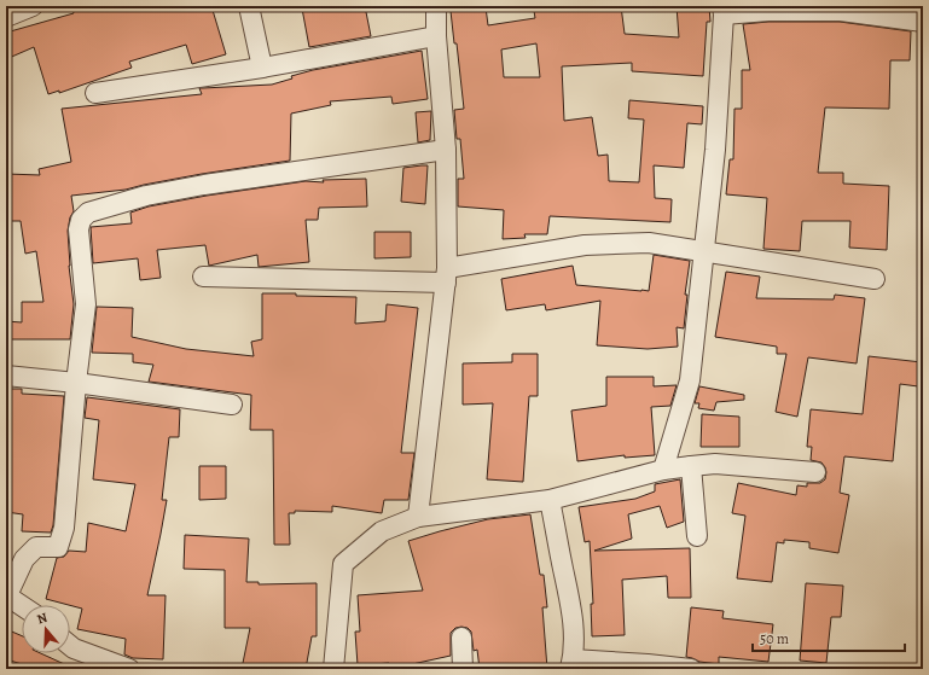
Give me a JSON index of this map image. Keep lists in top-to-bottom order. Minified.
{"scale_bar":"50 m","north":"top"}
